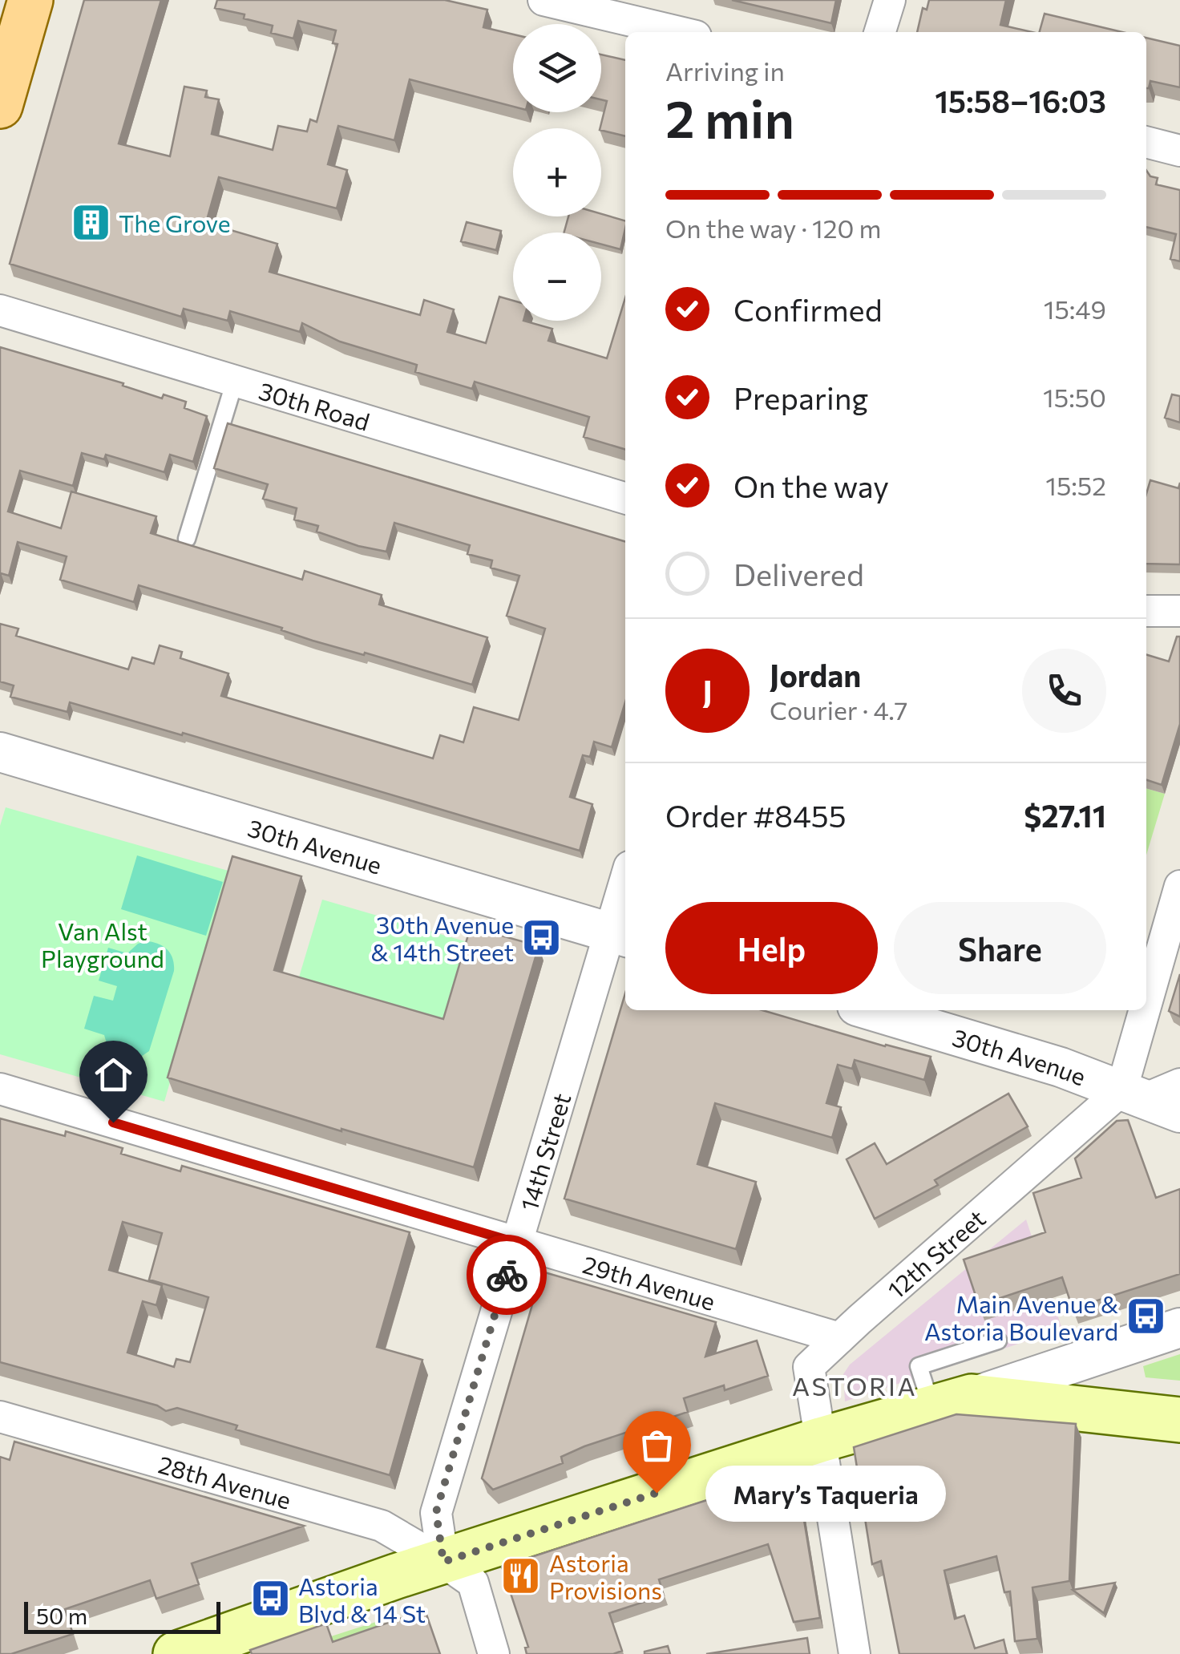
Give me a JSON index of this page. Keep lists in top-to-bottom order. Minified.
{"streets":{"street":["30th Road","30th Avenue","14th Street","12th Street","29th Avenue","28th Avenue"]},"crossings":[["30th Avenue","14th Street"],["30th Avenue","12th Street"],["14th Street","29th Avenue"],["14th Street","28th Avenue"],["12th Street","29th Avenue"]],"districts":["ASTORIA"],"parks":["Van Alst Playground"],"places":{"building":["The Grove"],"bus stop":["30th Avenue & 14th Street","Main Avenue & Astoria Boulevard","Astoria Blvd & 14 St"],"other":["Mary’s Taqueria"],"restaurant":["Astoria Provisions"]},"scale_bar":"50 m","page":{"map_buttons":["+","−"],"heading":["2 min","Arriving in","15:58–16:03"],"panel":["Jordan","Courier · 4.7","Order #8455","$27.11"],"bar":"On the way · 120 m","list":[["Confirmed","15:49"],["Preparing","15:50"],["On the way","15:52"],"Delivered"],"round":"J","buttons":["Help","Share"],"bubble":"Mary’s Taqueria","scale":"50 m"}}
